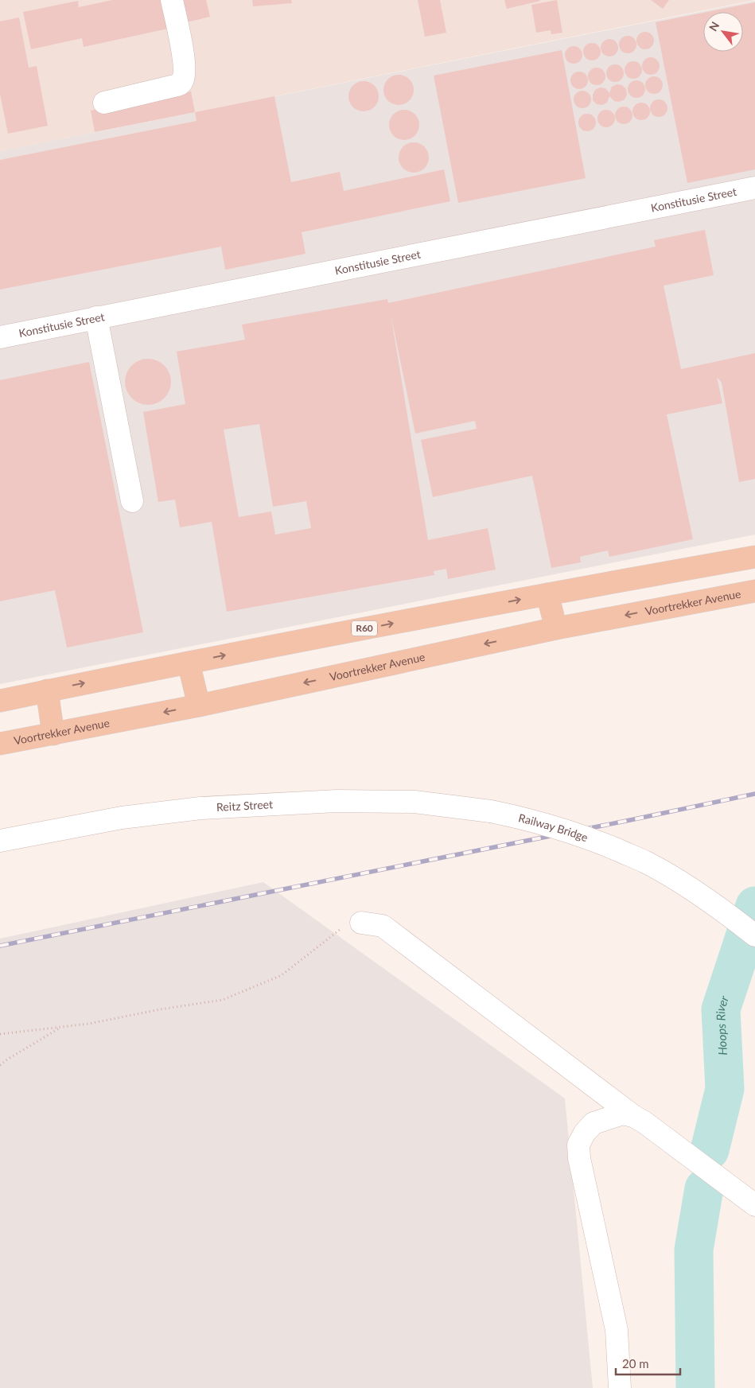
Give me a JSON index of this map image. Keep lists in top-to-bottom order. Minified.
{"streets":{"main road":["Voortrekker Avenue","R60"],"street":["Konstitusie Street","Reitz Street","Railway Bridge"]},"crossings":[["Reitz Street","Railway Bridge"]],"water":["Hoops River"],"scale_bar":"20 m","north":"top left"}
